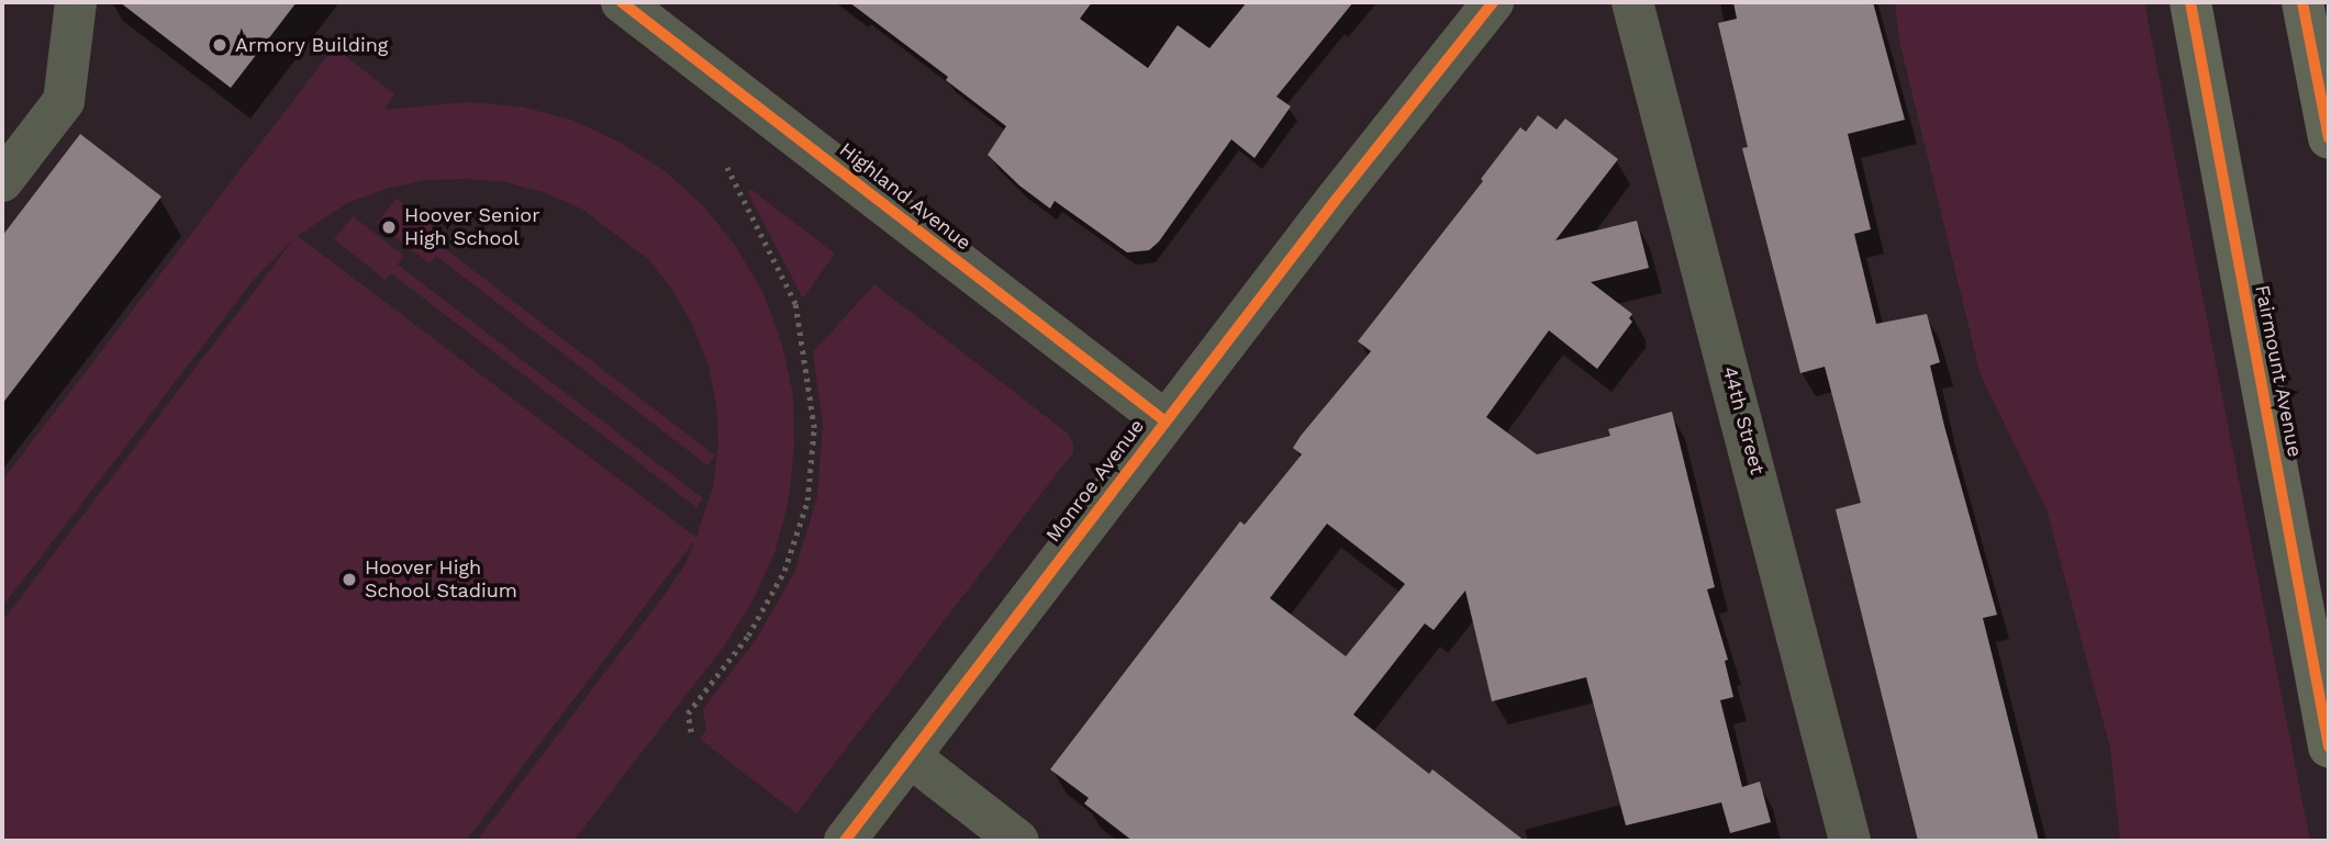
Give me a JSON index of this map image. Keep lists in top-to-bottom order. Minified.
{"streets":{"main road":["Fairmount Avenue"],"street":["Highland Avenue","44th Street","Monroe Avenue"]},"crossings":[["Highland Avenue","Monroe Avenue"]],"places":["Armory Building","Hoover Senior High School","Hoover High School Stadium"]}
